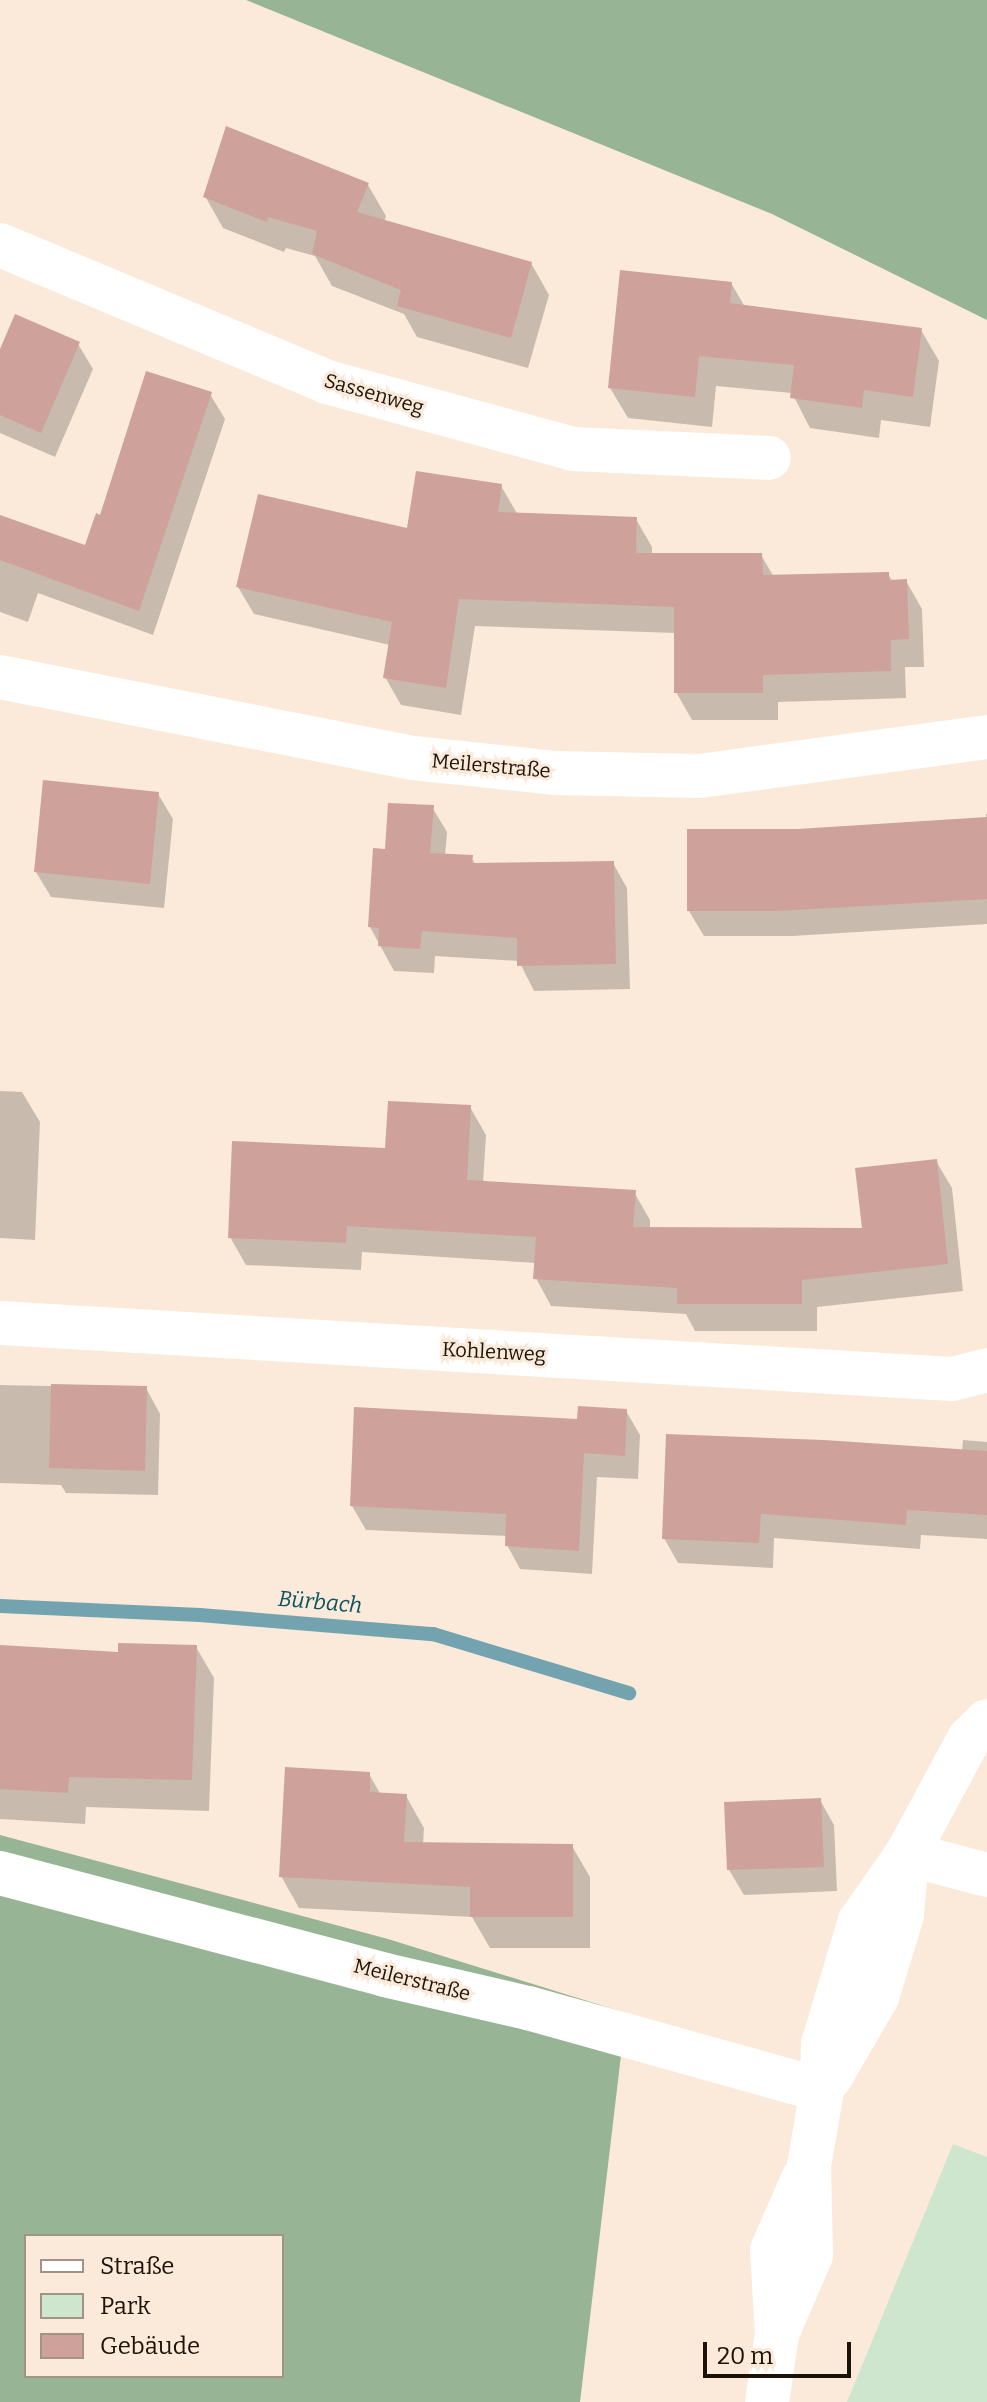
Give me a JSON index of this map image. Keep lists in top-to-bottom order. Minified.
{"streets":{"street":["Sassenweg","Meilerstraße","Kohlenweg"]},"water":["Bürbach"],"legend":["Straße","Park","Gebäude"],"scale_bar":"20 m"}
